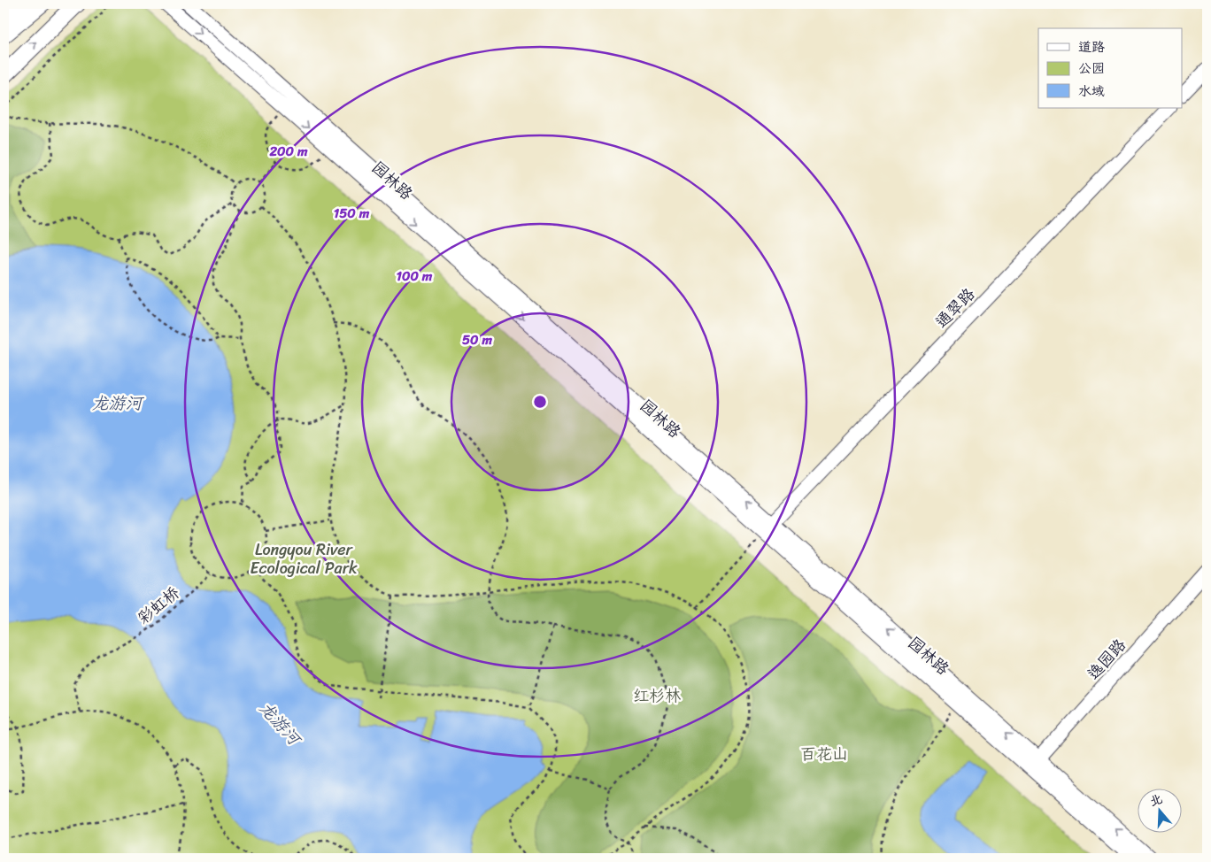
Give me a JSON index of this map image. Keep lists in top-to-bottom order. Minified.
{"streets":{"street":["园林路","通翠路","逸园路"],"path":["彩虹桥"]},"crossings":[["园林路","通翠路"],["园林路","逸园路"]],"water":["龙游河"],"parks":["Longyou River Ecological Park","红杉林","百花山"],"legend":["道路","公园","水域"],"north":"top","rings":["200 m","150 m","100 m","50 m"]}
